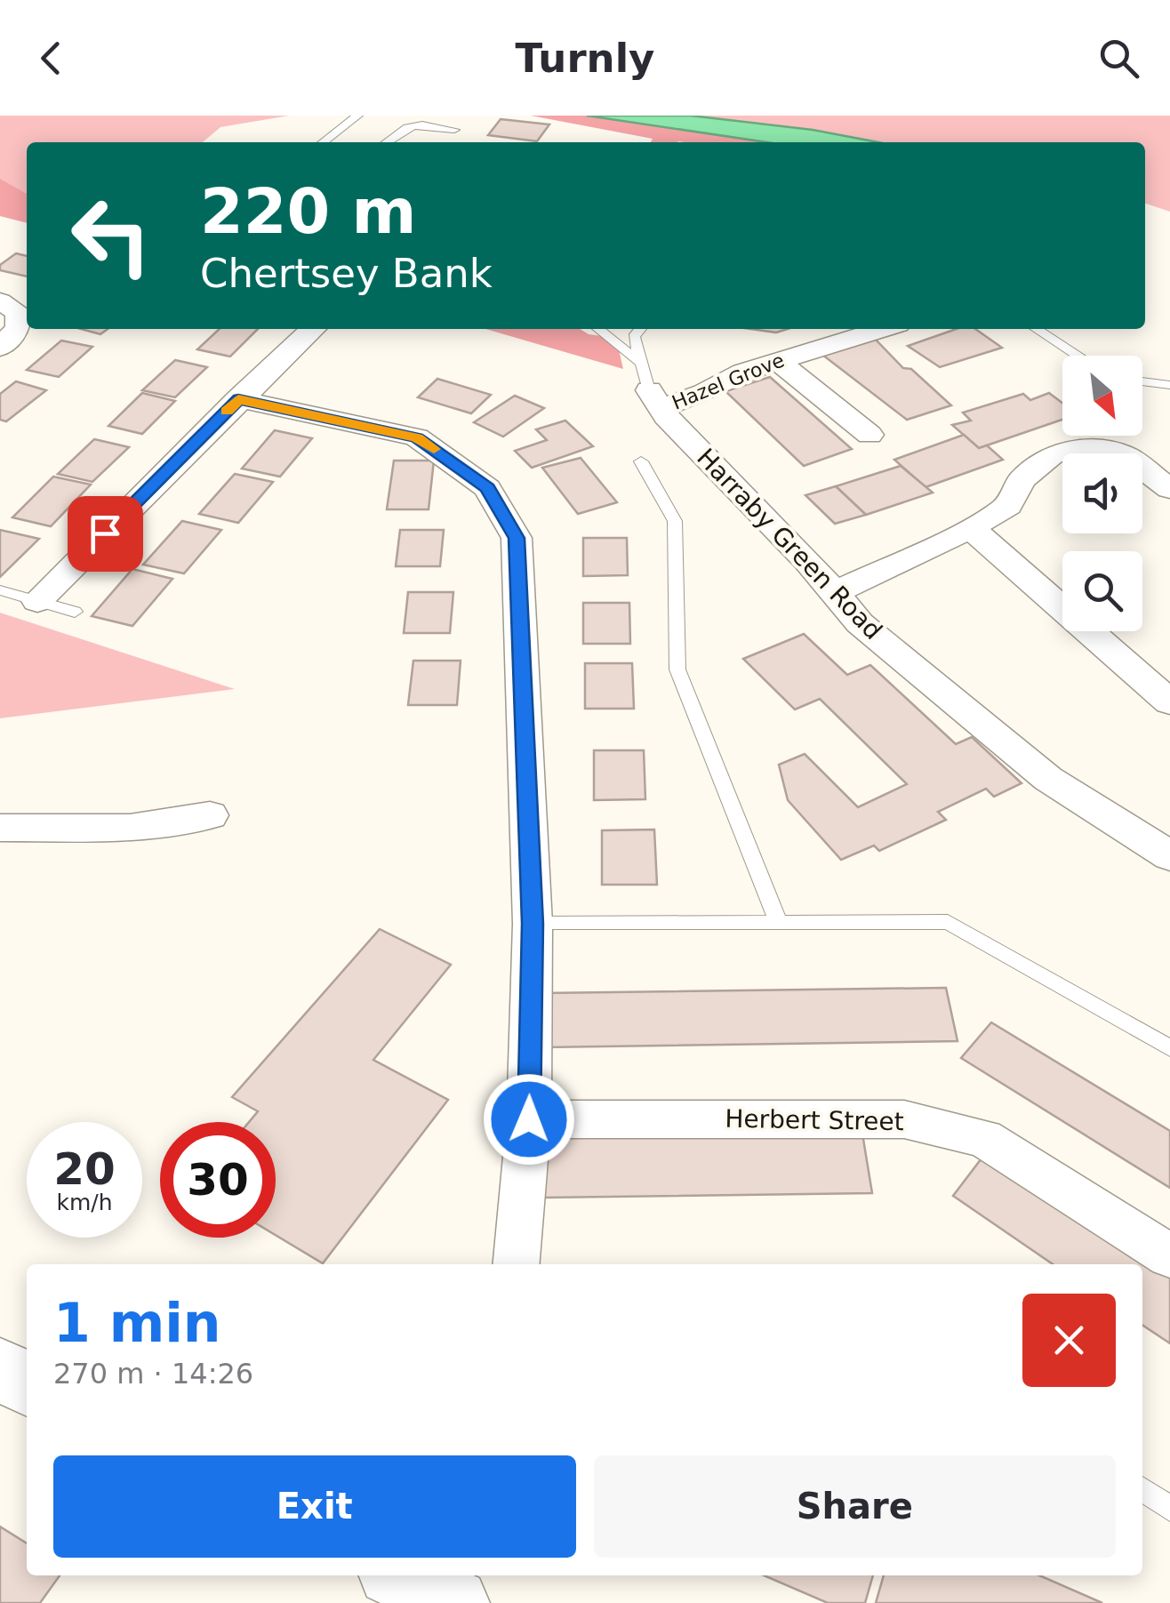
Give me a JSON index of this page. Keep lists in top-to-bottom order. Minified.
{"streets":{"street":["Hazel Grove","Harraby Green Road","Herbert Street"]},"crossings":[["Hazel Grove","Harraby Green Road"]],"north":"bottom right","page":{"header":"Turnly","turn":["220 m","Chertsey Bank"],"speed":"20 km/h","limit":"30","heading":["1 min","270 m · 14:26"],"buttons":["Exit","Share"]}}
